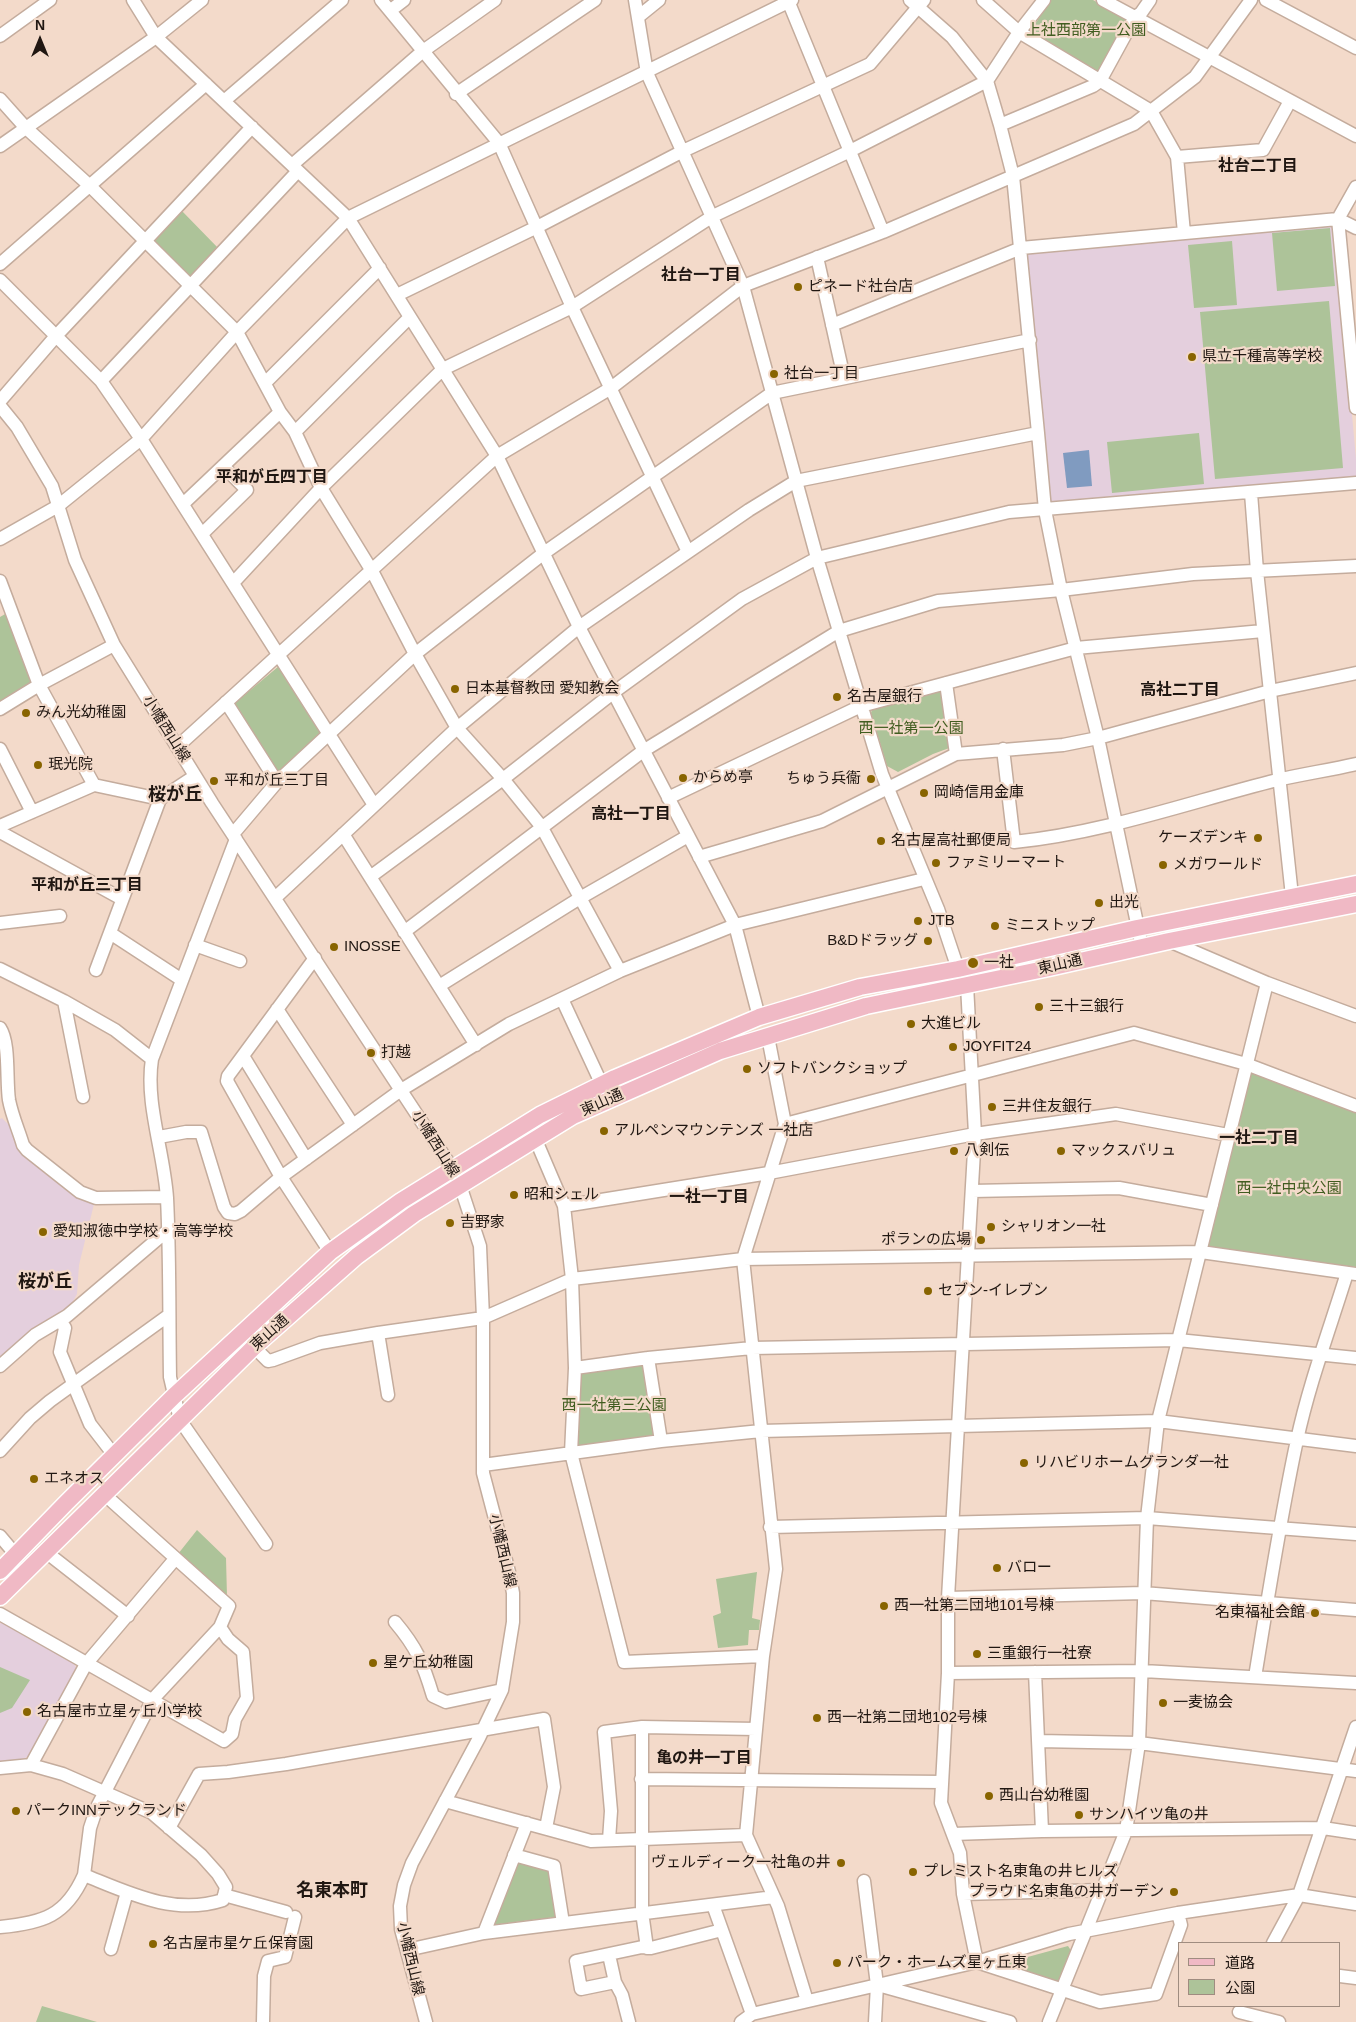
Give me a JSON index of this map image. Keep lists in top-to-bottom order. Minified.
{"streets":{"main road":["東山通"],"street":["小幡西山線"]},"crossings":[["小幡西山線","東山通"]],"districts":["社台二丁目","社台一丁目","平和が丘四丁目","高社二丁目","桜が丘","高社一丁目","平和が丘三丁目","一社二丁目","一社一丁目","桜が丘","亀の井一丁目","名東本町"],"parks":["上社西部第一公園","西一社第一公園","西一社中央公園","西一社第三公園"],"places":["ピネード社台店","県立千種高等学校","社台一丁目","日本基督教団 愛知教会","名古屋銀行","みん光幼稚園","珉光院","からめ亭","ちゅう兵衞","平和が丘三丁目","岡崎信用金庫","ケーズデンキ","名古屋高社郵便局","ファミリーマート","メガワールド","出光","JTB","ミニストップ","B&Dドラッグ","INOSSE","一社","三十三銀行","大進ビル","JOYFIT24","打越","ソフトバンクショップ","三井住友銀行","アルペンマウンテンズ 一社店","八剣伝","マックスバリュ","昭和シェル","吉野家","シャリオン一社","愛知淑徳中学校・高等学校","ポランの広場","セブン-イレブン","リハビリホームグランダ一社","エネオス","バロー","西一社第二団地101号棟","名東福祉会館","三重銀行一社寮","星ケ丘幼稚園","一麦協会","名古屋市立星ヶ丘小学校","西一社第二団地102号棟","西山台幼稚園","パークINNテックランド","サンハイツ亀の井","ヴェルディーク一社亀の井","プレミスト名東亀の井ヒルズ","プラウド名東亀の井ガーデン","名古屋市星ケ丘保育園","パーク・ホームズ星ヶ丘東"],"legend":["道路","公園"],"north":"top"}
